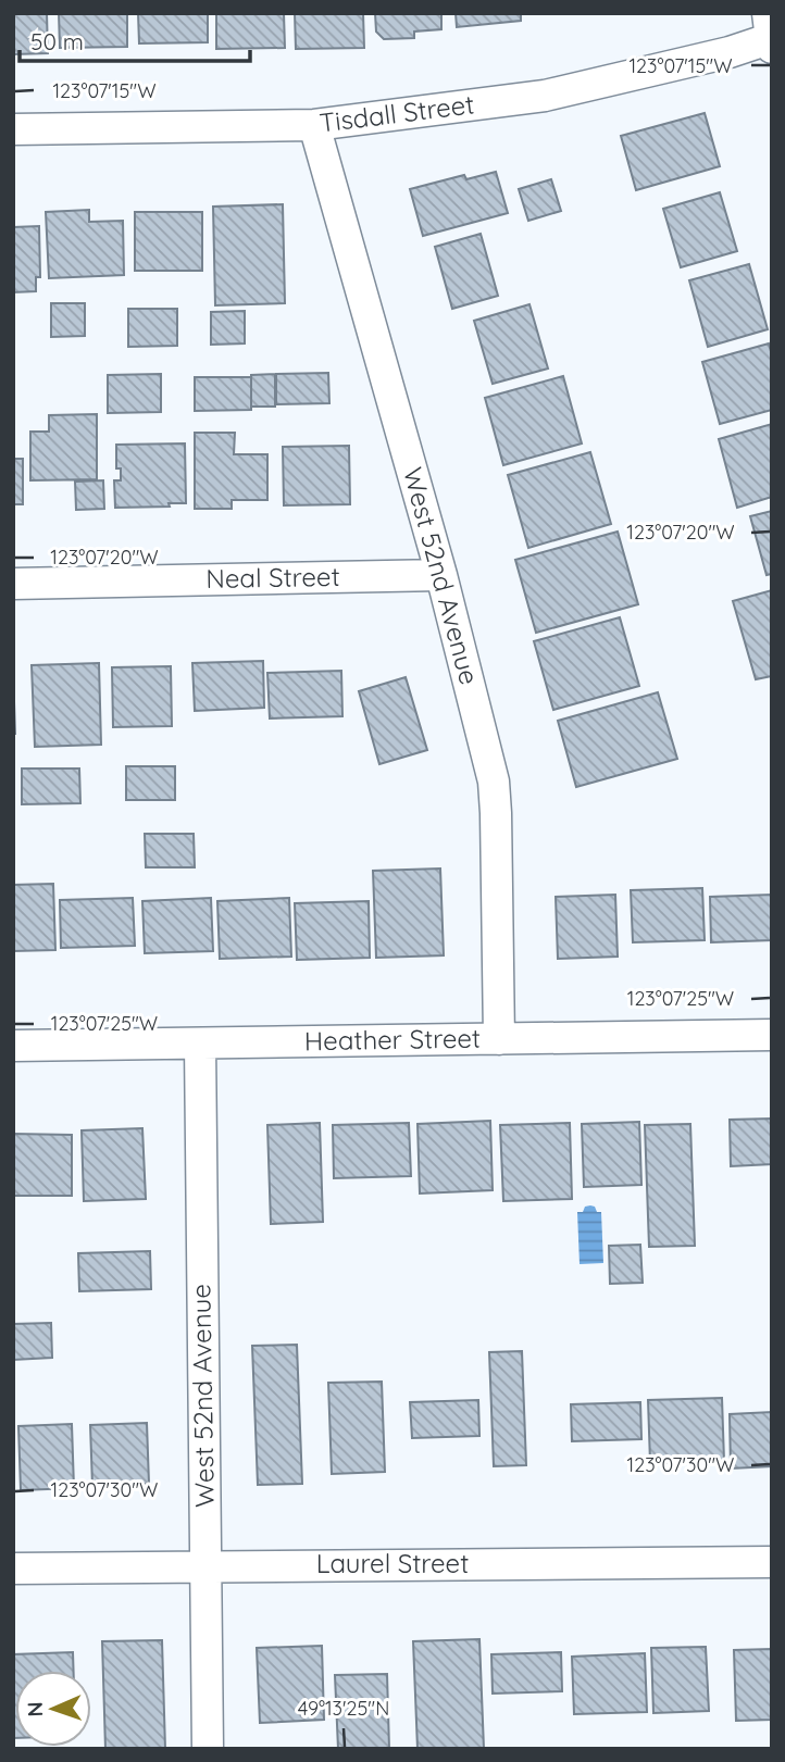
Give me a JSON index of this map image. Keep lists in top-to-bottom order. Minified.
{"streets":{"street":["Tisdall Street","West 52nd Avenue","Neal Street","Heather Street","Laurel Street"]},"crossings":[["Tisdall Street","West 52nd Avenue"],["West 52nd Avenue","Neal Street"],["West 52nd Avenue","Heather Street"],["West 52nd Avenue","Laurel Street"]],"scale_bar":"50 m","north":"left","coordinates":["123°07'15\"W","123°07'20\"W","123°07'25\"W","123°07'30\"W","49°13'25\"N"]}
